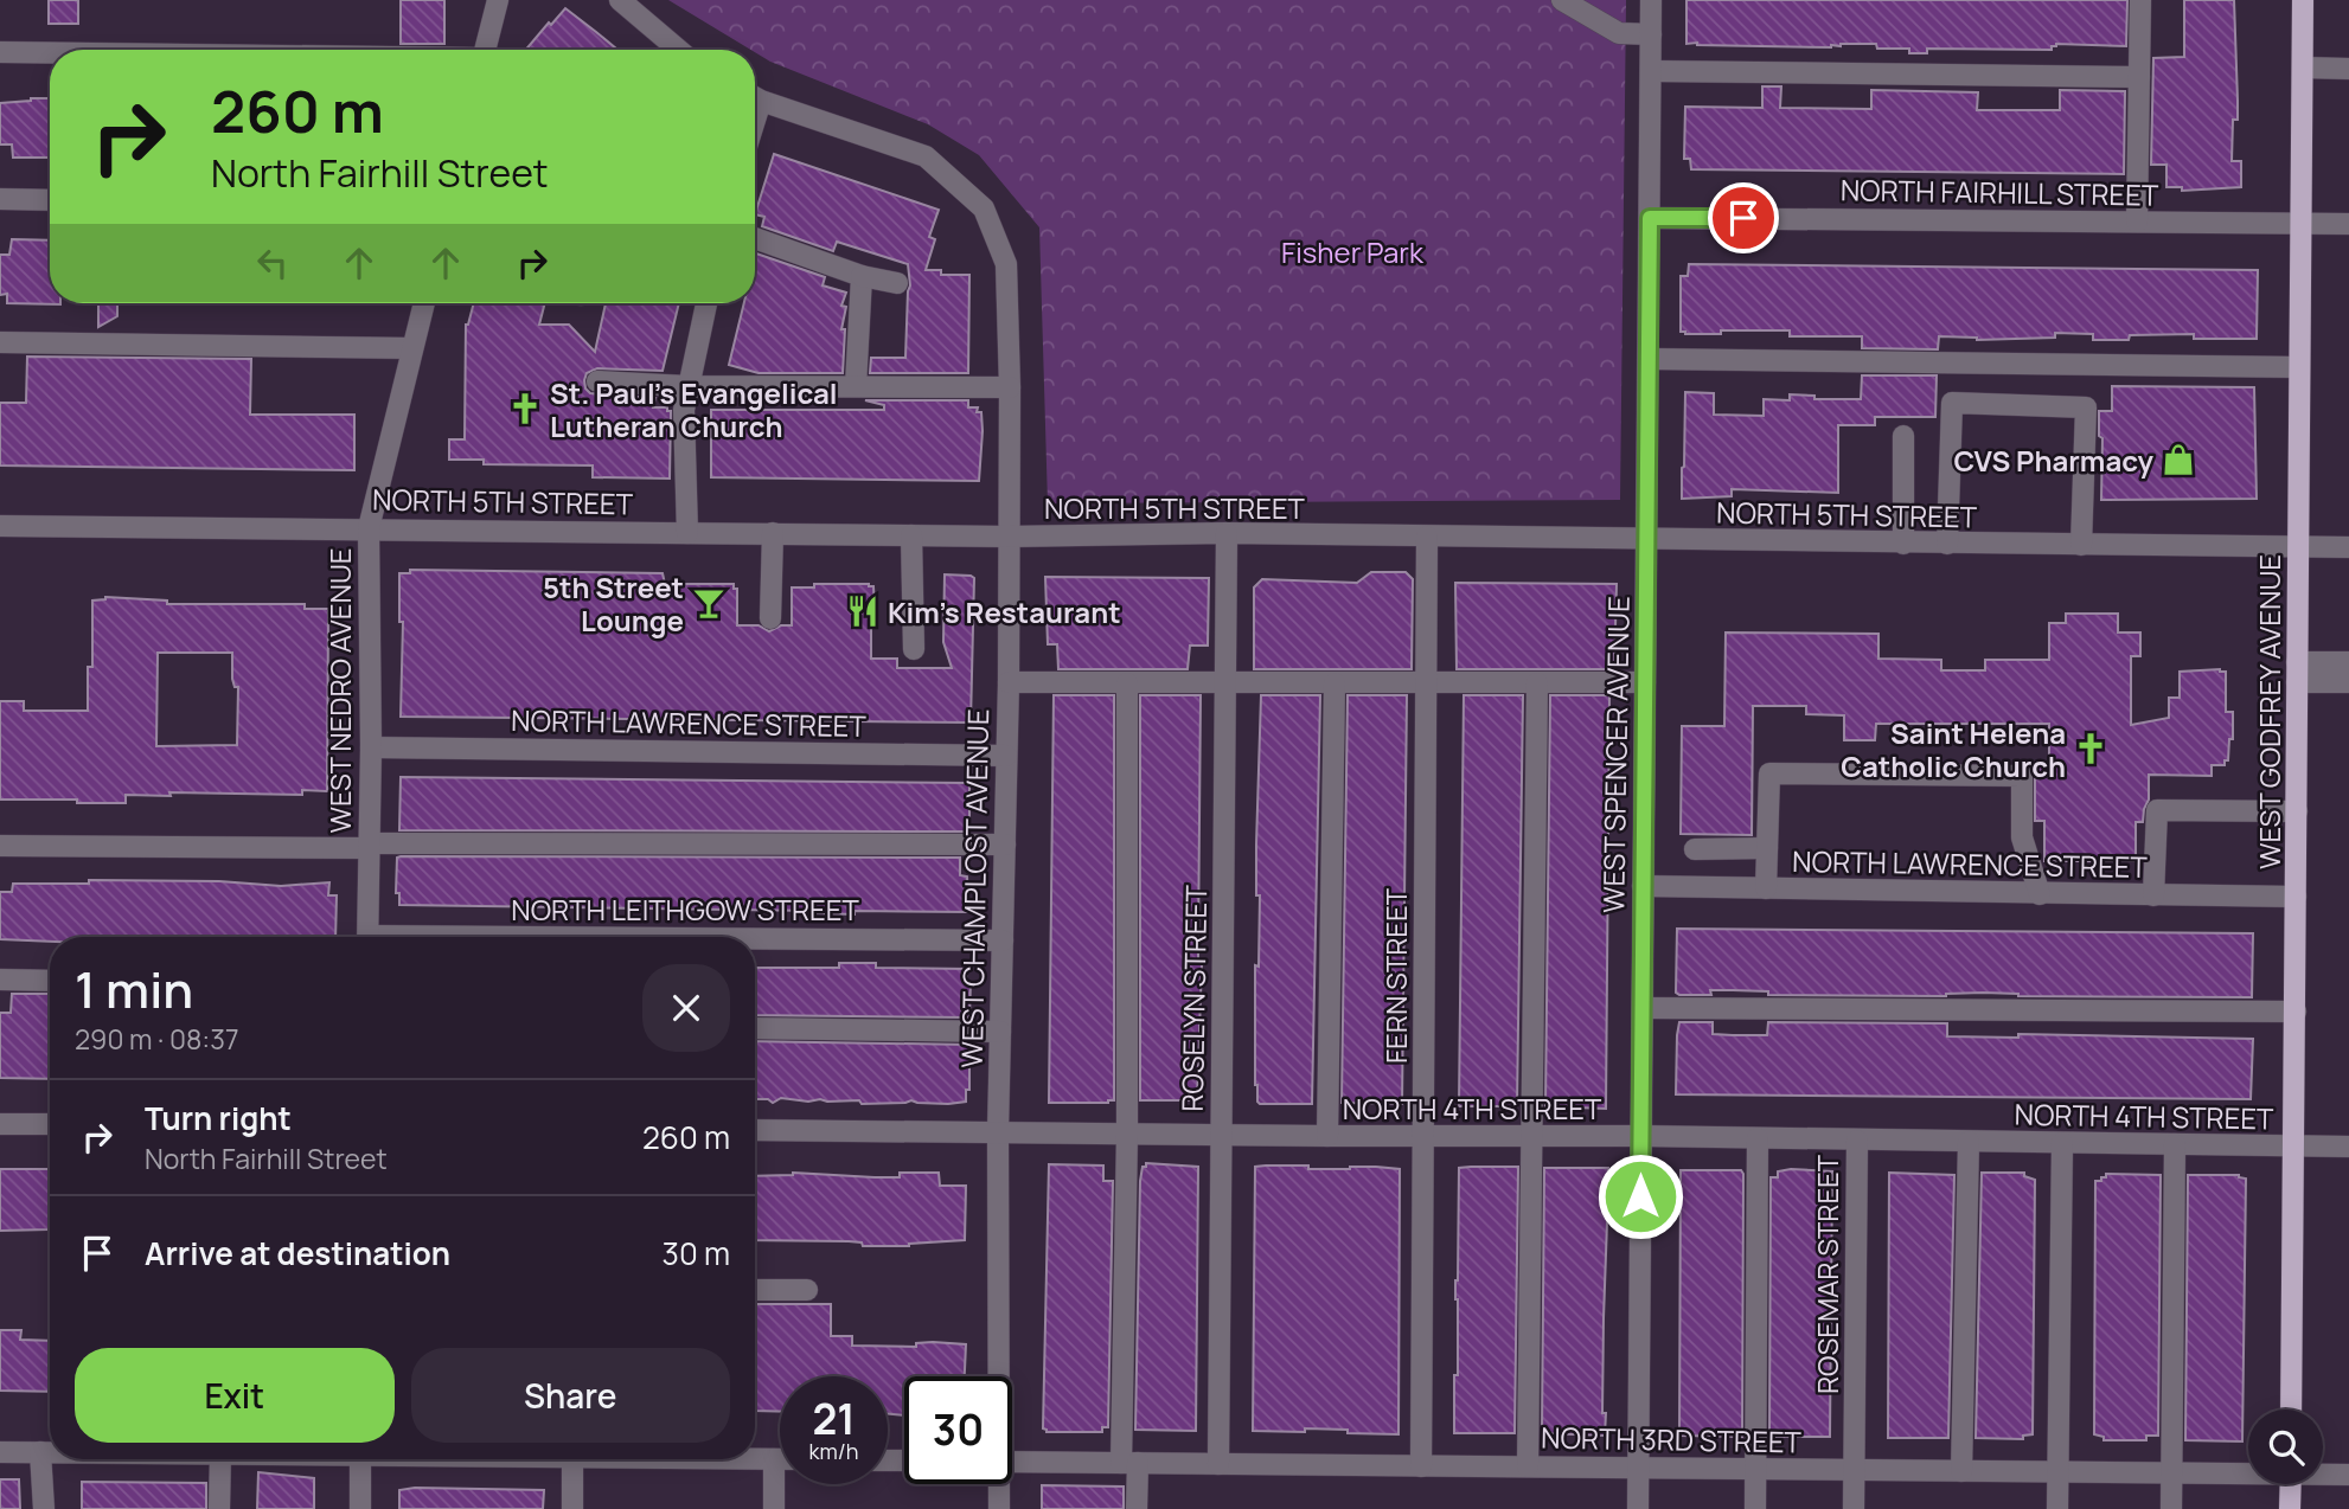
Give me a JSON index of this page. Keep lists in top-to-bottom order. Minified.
{"streets":{"main road":["WEST GODFREY AVENUE"],"street":["NORTH FAIRHILL STREET","NORTH 5TH STREET","WEST NEDRO AVENUE","NORTH LAWRENCE STREET","WEST SPENCER AVENUE","WEST CHAMPLOST AVENUE","NORTH LEITHGOW STREET","FERN STREET","ROSELYN STREET","NORTH 4TH STREET","ROSEMAR STREET","NORTH 3RD STREET"]},"crossings":[["NORTH FAIRHILL STREET","WEST GODFREY AVENUE"],["NORTH FAIRHILL STREET","WEST SPENCER AVENUE"],["NORTH 5TH STREET","WEST NEDRO AVENUE"],["NORTH 5TH STREET","WEST GODFREY AVENUE"],["NORTH 5TH STREET","WEST SPENCER AVENUE"],["NORTH 5TH STREET","WEST CHAMPLOST AVENUE"],["NORTH 5TH STREET","FERN STREET"],["NORTH 5TH STREET","ROSELYN STREET"],["WEST NEDRO AVENUE","NORTH LAWRENCE STREET"],["WEST GODFREY AVENUE","NORTH LAWRENCE STREET"],["WEST GODFREY AVENUE","NORTH 4TH STREET"],["NORTH LAWRENCE STREET","WEST SPENCER AVENUE"],["NORTH LAWRENCE STREET","WEST CHAMPLOST AVENUE"],["WEST SPENCER AVENUE","NORTH 4TH STREET"],["WEST SPENCER AVENUE","NORTH 3RD STREET"],["WEST CHAMPLOST AVENUE","NORTH LEITHGOW STREET"],["WEST CHAMPLOST AVENUE","NORTH 4TH STREET"],["FERN STREET","NORTH 4TH STREET"],["FERN STREET","NORTH 3RD STREET"],["ROSELYN STREET","NORTH 4TH STREET"],["ROSELYN STREET","NORTH 3RD STREET"],["NORTH 4TH STREET","ROSEMAR STREET"],["ROSEMAR STREET","NORTH 3RD STREET"]],"parks":["Fisher Park"],"places":{"church":["St. Paul's Evangelical Lutheran Church","Saint Helena Catholic Church"],"shop":["CVS Pharmacy"],"bar":["5th Street Lounge"],"restaurant":["Kim's Restaurant"]},"page":{"turn":["260 m","North Fairhill Street"],"heading":["1 min","290 m · 08:37"],"list":[{"name":"Turn right","note":"North Fairhill Street","value":"260 m"},{"name":"Arrive at destination","value":"30 m"}],"buttons":["Exit","Share"],"speed":"21 km/h","limit":"30"}}
